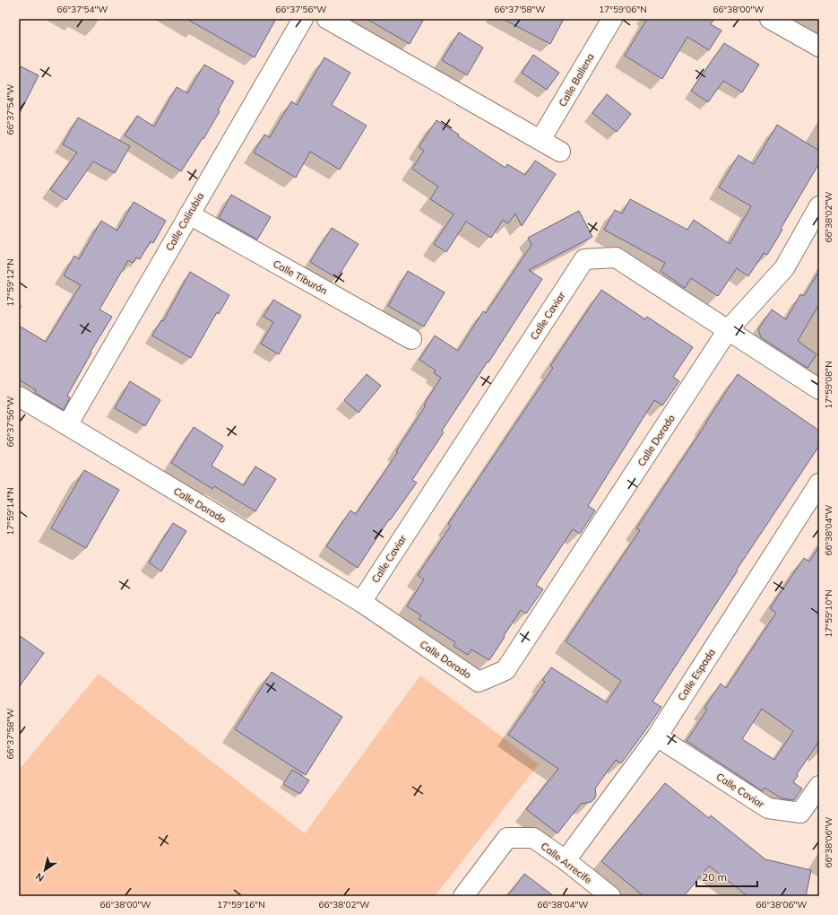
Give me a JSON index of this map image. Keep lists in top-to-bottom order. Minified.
{"streets":{"street":["Calle Ballena","Calle Colirubia","Calle Tiburón","Calle Caviar","Calle Dorado","Calle Espada","Calle Arrecife"]},"crossings":[["Calle Colirubia","Calle Tiburón"],["Calle Colirubia","Calle Dorado"],["Calle Caviar","Calle Dorado"],["Calle Caviar","Calle Espada"],["Calle Espada","Calle Arrecife"]],"scale_bar":"20 m","north":"bottom left","coordinates":["66°37'54\"W","66°37'56\"W","66°37'58\"W","17°59'06\"N","66°38'00\"W","66°38'02\"W","17°59'12\"N","17°59'08\"N","17°59'14\"N","66°38'04\"W","17°59'10\"N","66°38'06\"W","17°59'16\"N"]}
